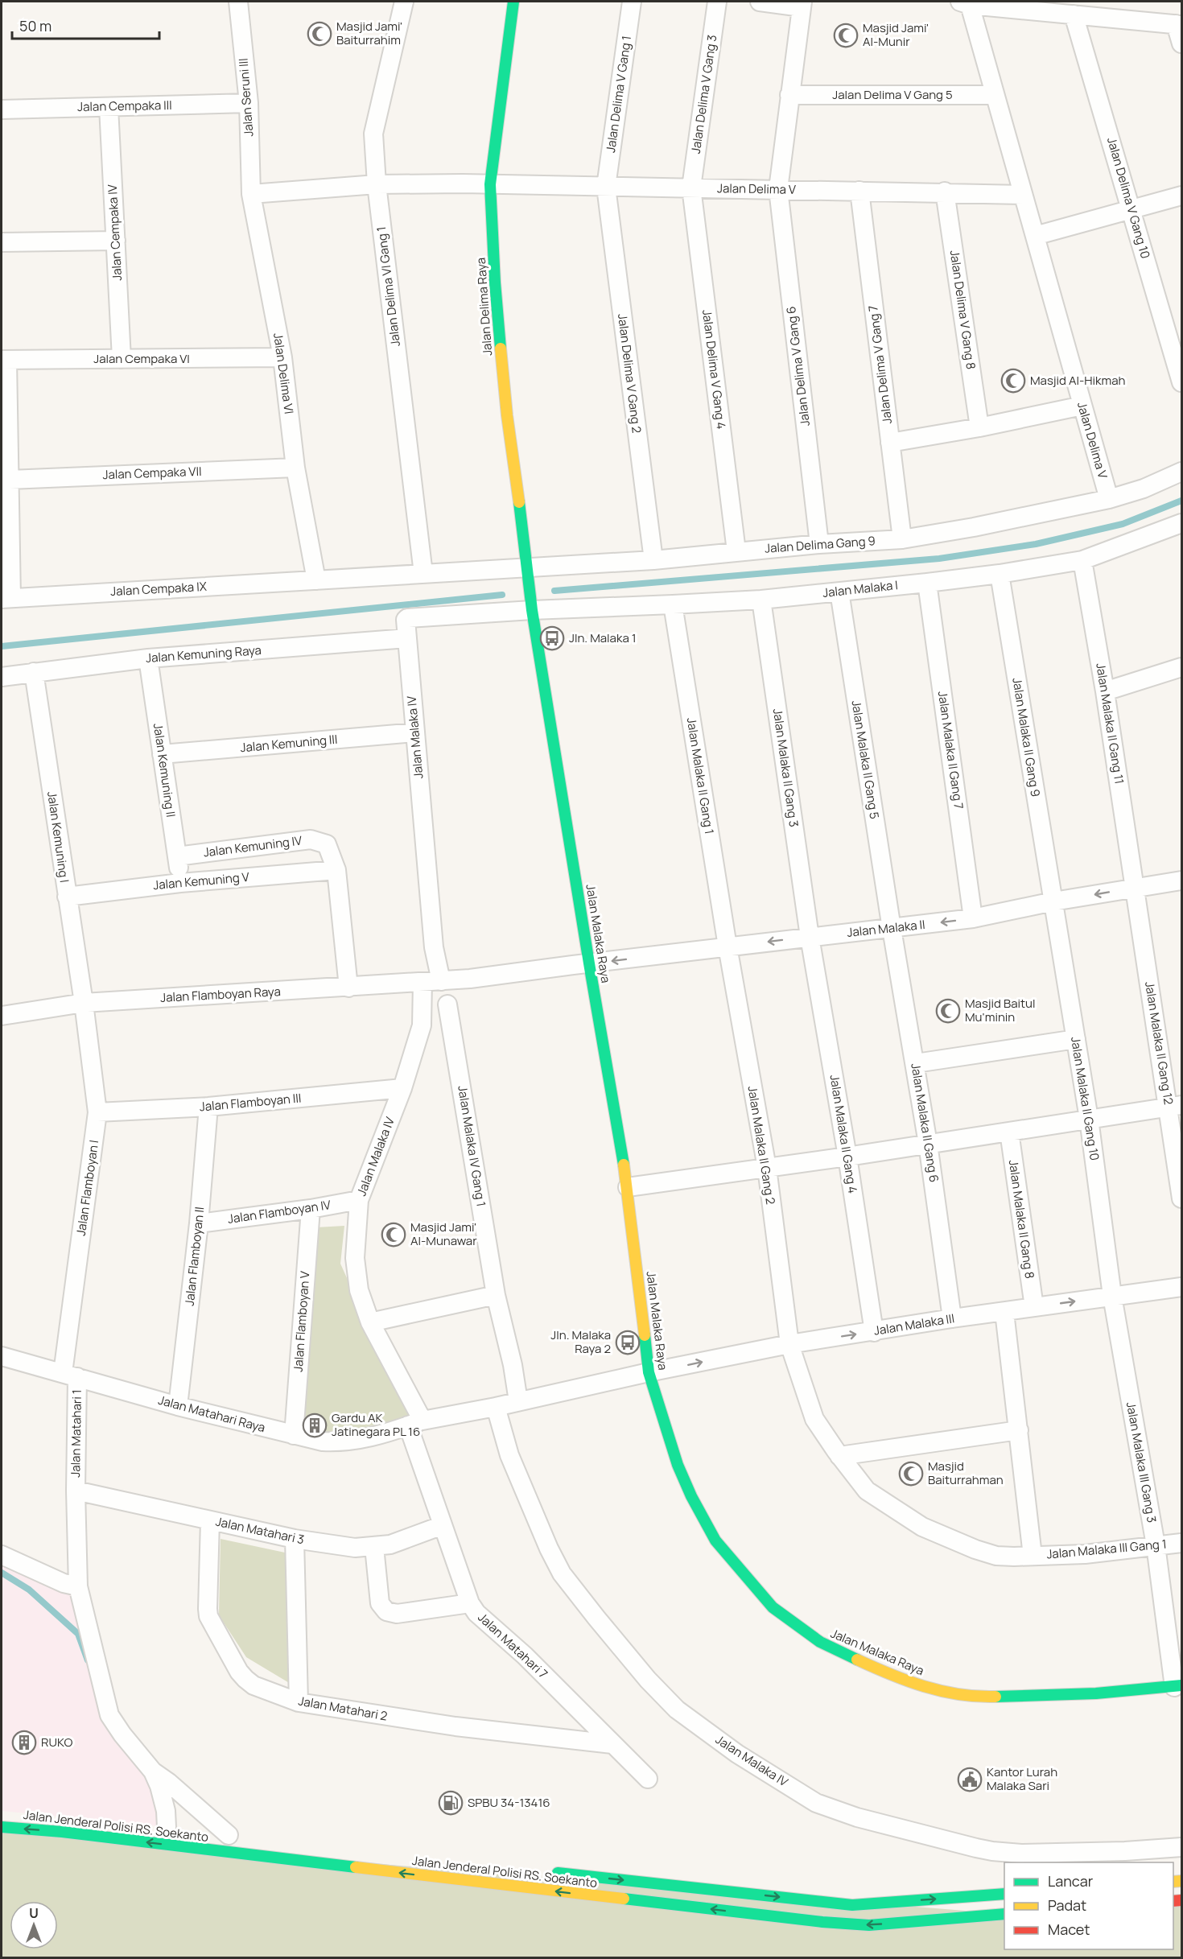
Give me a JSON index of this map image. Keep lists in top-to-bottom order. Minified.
{"streets":{"street":["Jalan Delima V Gang 1","Jalan Delima V Gang 3","Jalan Delima V Gang 5","Jalan Seruni III","Jalan Cempaka III","Jalan Delima V","Jalan Delima V Gang 10","Jalan Cempaka IV","Jalan Delima VI Gang 1","Jalan Delima Raya","Jalan Delima V Gang 8","Jalan Cempaka VI","Jalan Delima V Gang 7","Jalan Delima V Gang 6","Jalan Delima V Gang 4","Jalan Delima VI","Jalan Delima V Gang 2","Jalan Cempaka VII","Jalan Delima Gang 9","Jalan Cempaka IX","Jalan Malaka I","Jalan Kemuning Raya","Jalan Malaka II Gang 11","Jalan Malaka IV","Jalan Malaka II Gang 9","Jalan Kemuning III","Jalan Malaka II Gang 7","Jalan Malaka II Gang 5","Jalan Malaka II Gang 3","Jalan Kemuning II","Jalan Malaka II Gang 1","Jalan Kemuning I","Jalan Kemuning IV","Jalan Kemuning V","Jalan Malaka II","Jalan Malaka Raya","Jalan Flamboyan Raya","Jalan Malaka II Gang 12","Jalan Malaka II Gang 10","Jalan Flamboyan III","Jalan Malaka II Gang 6","Jalan Malaka II Gang 4","Jalan Malaka II Gang 2","Jalan Malaka IV Gang 1","Jalan Flamboyan I","Jalan Flamboyan IV","Jalan Malaka II Gang 8","Jalan Flamboyan II","Jalan Flamboyan V","Jalan Malaka III","Jalan Matahari Raya","Jalan Matahari 1","Jalan Malaka III Gang 3","Jalan Matahari 3","Jalan Malaka III Gang 1","Jalan Matahari 7","Jalan Matahari 2","Jalan Jenderal Polisi RS. Soekanto"]},"crossings":[["Jalan Delima V Gang 1","Jalan Delima V"],["Jalan Delima V Gang 1","Jalan Delima V Gang 2"],["Jalan Delima V Gang 3","Jalan Delima V"],["Jalan Delima V Gang 3","Jalan Delima V Gang 4"],["Jalan Delima V Gang 5","Jalan Delima V"],["Jalan Seruni III","Jalan Cempaka III"],["Jalan Seruni III","Jalan Delima VI"],["Jalan Cempaka III","Jalan Cempaka IV"],["Jalan Delima V","Jalan Delima Raya"],["Jalan Delima V","Jalan Delima V Gang 8"],["Jalan Delima V","Jalan Delima V Gang 7"],["Jalan Delima V","Jalan Delima V Gang 6"],["Jalan Delima V","Jalan Delima V Gang 4"],["Jalan Delima V","Jalan Delima V Gang 2"],["Jalan Delima V","Jalan Delima Gang 9"],["Jalan Cempaka IV","Jalan Cempaka VI"],["Jalan Delima Raya","Jalan Delima Gang 9"],["Jalan Delima Raya","Jalan Malaka I"],["Jalan Delima Raya","Jalan Malaka IV"],["Jalan Delima Raya","Jalan Malaka Raya"],["Jalan Cempaka VI","Jalan Delima VI"],["Jalan Delima V Gang 7","Jalan Delima Gang 9"],["Jalan Delima V Gang 6","Jalan Delima Gang 9"],["Jalan Delima V Gang 4","Jalan Delima Gang 9"],["Jalan Delima VI","Jalan Cempaka VII"],["Jalan Delima VI","Jalan Cempaka IX"],["Jalan Delima V Gang 2","Jalan Delima Gang 9"],["Jalan Malaka I","Jalan Malaka II Gang 11"],["Jalan Malaka I","Jalan Malaka IV"],["Jalan Malaka I","Jalan Malaka II Gang 9"],["Jalan Malaka I","Jalan Malaka II Gang 7"],["Jalan Malaka I","Jalan Malaka II Gang 5"],["Jalan Malaka I","Jalan Malaka II Gang 3"],["Jalan Malaka I","Jalan Malaka II Gang 1"],["Jalan Malaka I","Jalan Malaka Raya"],["Jalan Kemuning Raya","Jalan Malaka IV"],["Jalan Kemuning Raya","Jalan Kemuning II"],["Jalan Kemuning Raya","Jalan Kemuning I"],["Jalan Malaka II Gang 11","Jalan Malaka II"],["Jalan Malaka II Gang 11","Jalan Malaka II Gang 12"],["Jalan Malaka IV","Jalan Kemuning III"],["Jalan Malaka IV","Jalan Malaka Raya"],["Jalan Malaka IV","Jalan Flamboyan Raya"],["Jalan Malaka IV","Jalan Flamboyan III"],["Jalan Malaka IV","Jalan Flamboyan IV"],["Jalan Malaka IV","Jalan Matahari Raya"],["Jalan Malaka IV","Jalan Matahari 7"],["Jalan Malaka II Gang 9","Jalan Malaka II"],["Jalan Malaka II Gang 9","Jalan Malaka II Gang 10"],["Jalan Kemuning III","Jalan Kemuning II"],["Jalan Malaka II Gang 7","Jalan Malaka II"],["Jalan Malaka II Gang 5","Jalan Malaka II"],["Jalan Malaka II Gang 5","Jalan Malaka II Gang 6"],["Jalan Malaka II Gang 3","Jalan Malaka II"],["Jalan Malaka II Gang 3","Jalan Malaka II Gang 4"],["Jalan Kemuning II","Jalan Kemuning IV"],["Jalan Kemuning II","Jalan Kemuning V"],["Jalan Malaka II Gang 1","Jalan Malaka II"],["Jalan Malaka II Gang 1","Jalan Malaka II Gang 2"],["Jalan Kemuning I","Jalan Kemuning V"],["Jalan Kemuning I","Jalan Flamboyan Raya"],["Jalan Kemuning I","Jalan Flamboyan I"],["Jalan Kemuning IV","Jalan Kemuning V"],["Jalan Kemuning IV","Jalan Flamboyan Raya"],["Jalan Malaka II","Jalan Malaka Raya"],["Jalan Malaka II","Jalan Malaka II Gang 12"],["Jalan Malaka II","Jalan Malaka II Gang 10"],["Jalan Malaka II","Jalan Malaka II Gang 6"],["Jalan Malaka II","Jalan Malaka II Gang 4"],["Jalan Malaka II","Jalan Malaka II Gang 2"],["Jalan Malaka Raya","Jalan Malaka III"],["Jalan Malaka Raya","Jalan Malaka III Gang 3"],["Jalan Flamboyan Raya","Jalan Flamboyan I"],["Jalan Malaka II Gang 10","Jalan Malaka III"],["Jalan Malaka II Gang 10","Jalan Malaka III Gang 3"],["Jalan Flamboyan III","Jalan Flamboyan I"],["Jalan Flamboyan III","Jalan Flamboyan II"],["Jalan Malaka II Gang 6","Jalan Malaka III"],["Jalan Malaka II Gang 4","Jalan Malaka III"],["Jalan Malaka II Gang 2","Jalan Malaka III"],["Jalan Malaka II Gang 2","Jalan Malaka III Gang 1"],["Jalan Flamboyan I","Jalan Matahari Raya"],["Jalan Flamboyan I","Jalan Matahari 1"],["Jalan Flamboyan IV","Jalan Flamboyan II"],["Jalan Flamboyan IV","Jalan Flamboyan V"],["Jalan Malaka II Gang 8","Jalan Malaka III"],["Jalan Flamboyan II","Jalan Matahari Raya"],["Jalan Flamboyan V","Jalan Matahari Raya"],["Jalan Malaka III","Jalan Malaka III Gang 3"],["Jalan Malaka III","Jalan Malaka III Gang 1"],["Jalan Matahari Raya","Jalan Matahari 1"],["Jalan Matahari Raya","Jalan Matahari 7"],["Jalan Matahari 1","Jalan Matahari 3"],["Jalan Malaka III Gang 3","Jalan Malaka III Gang 1"],["Jalan Matahari 3","Jalan Matahari 7"],["Jalan Matahari 3","Jalan Matahari 2"],["Jalan Matahari 7","Jalan Matahari 2"]],"one_way":["Jalan Malaka II","Jalan Malaka III"],"places":{"mosque":["Masjid Jami' Baiturrahim","Masjid Jami' Al-Munir","Masjid Al-Hikmah","Masjid Baitul Mu'minin","Masjid Jami' Al-Munawar","Masjid Baiturrahman"],"bus stop":["Jln. Malaka 1","Jln. Malaka Raya 2"],"building":["Gardu AK Jatinegara PL 16","RUKO"],"public building":["Kantor Lurah Malaka Sari"],"fuel station":["SPBU 34-13416"]},"legend":["Lancar","Padat","Macet"],"scale_bar":"50 m","north":"top"}
